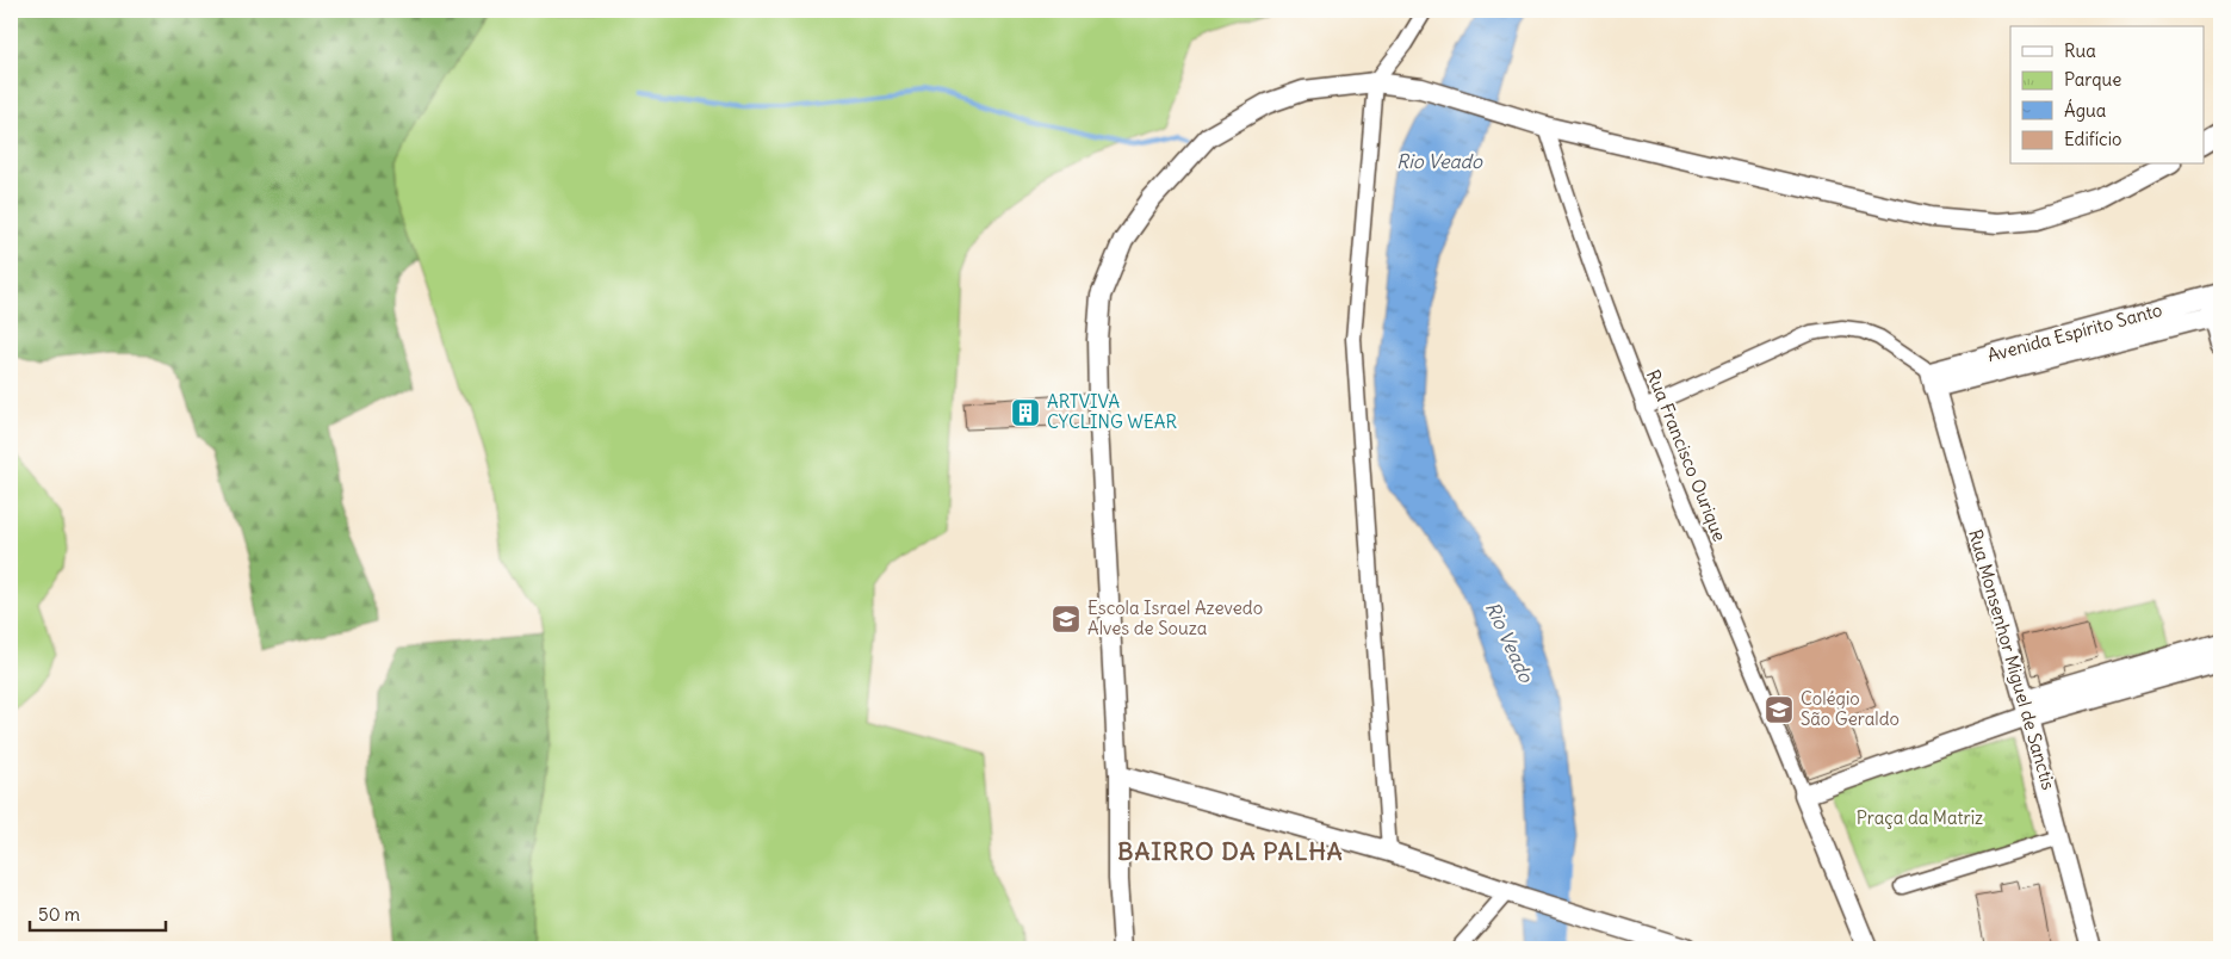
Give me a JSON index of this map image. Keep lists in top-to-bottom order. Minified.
{"streets":{"street":["Avenida Espírito Santo","Rua Francisco Ourique","Rua Monsenhor Miguel de Sanctis"]},"crossings":[["Avenida Espírito Santo","Rua Monsenhor Miguel de Sanctis"]],"districts":["BAIRRO DA PALHA"],"water":["Rio Veado"],"parks":["Praça da Matriz"],"places":{"building":["ARTVIVA CYCLING WEAR"],"school or university":["Escola Israel Azevedo Alves de Souza","Colégio São Geraldo"]},"legend":["Rua","Parque","Água","Edifício"],"scale_bar":"50 m"}
